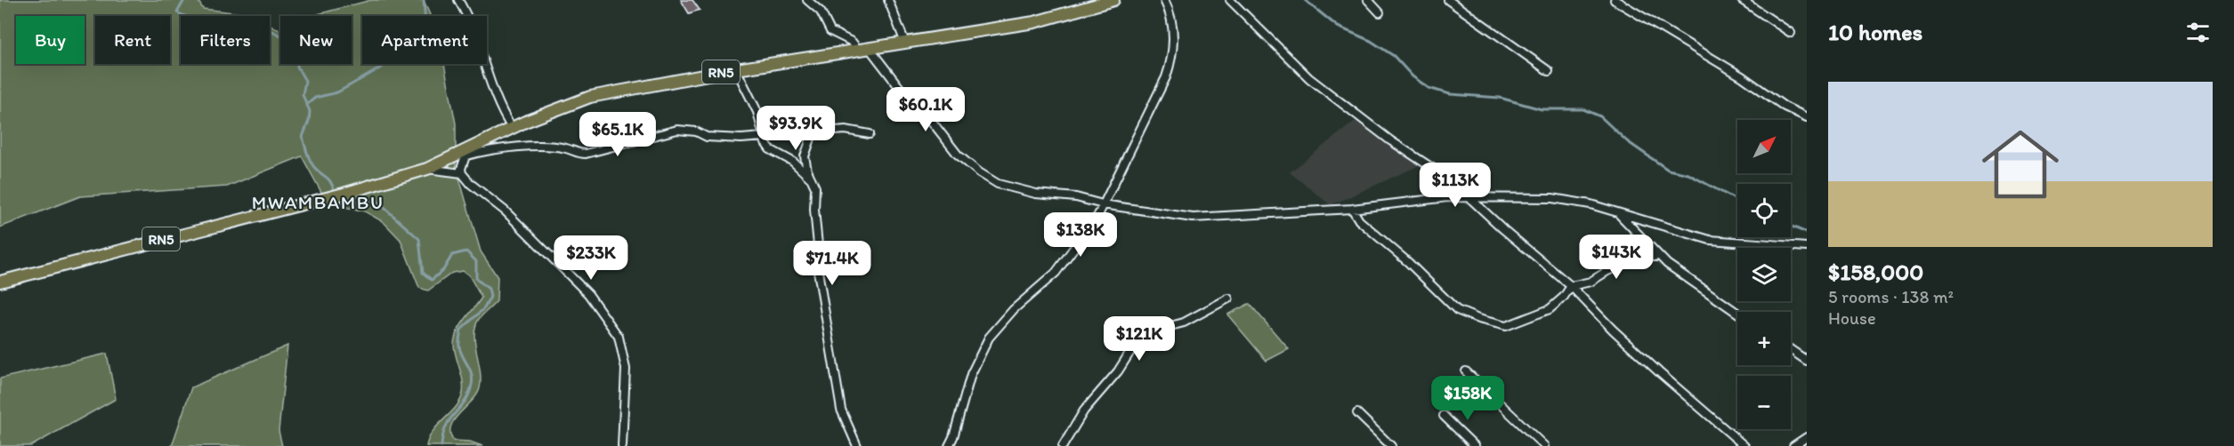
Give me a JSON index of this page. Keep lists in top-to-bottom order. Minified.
{"streets":{"highway":["RN5"]},"districts":["MWAMBAMBU"],"north":"top right","page":{"heading":"10 homes","chip":["Buy","Rent","Filters","New","Apartment"],"list":[{"name":"$158,000","note":"5 rooms · 138 m² · House"}],"price":["$60.1K","$93.9K","$65.1K","$113K","$138K","$143K","$233K","$71.4K","$121K","$158K"],"map_buttons":["+","−"]}}
